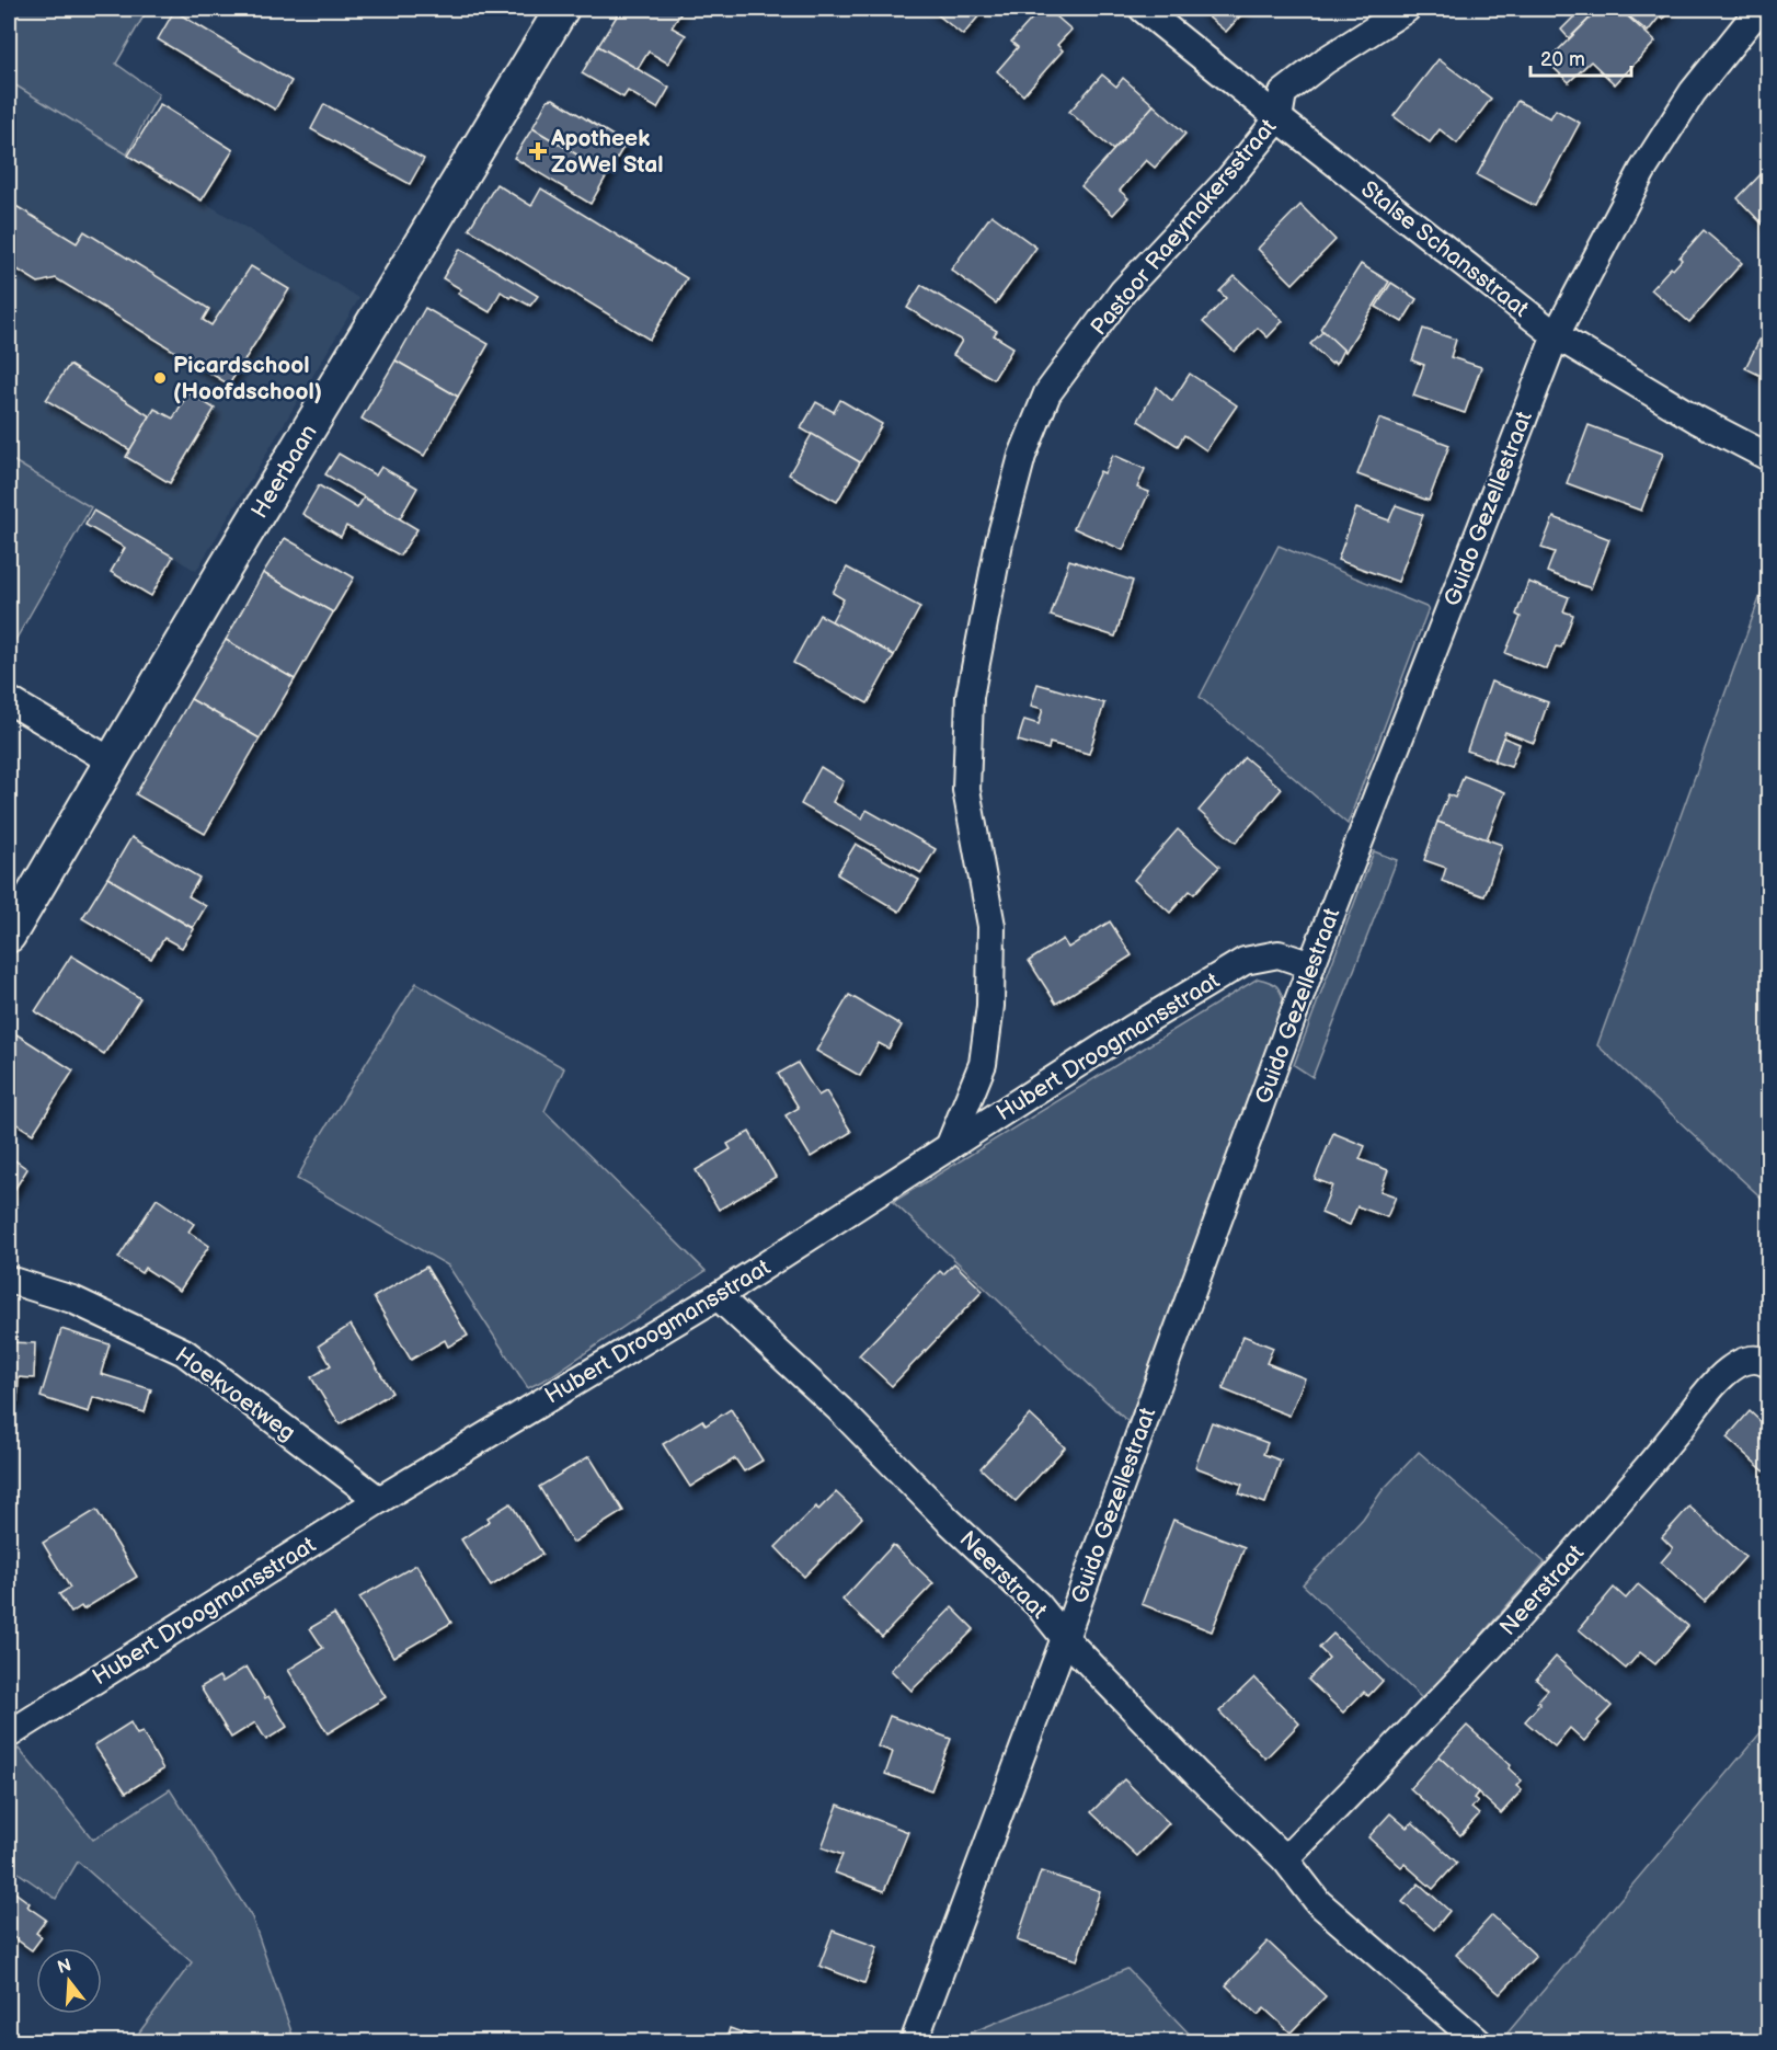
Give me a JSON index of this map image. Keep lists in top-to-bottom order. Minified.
{"streets":{"street":["Pastoor Raeymakersstraat","Stalse Schansstraat","Heerbaan","Guido Gezellestraat","Hubert Droogmansstraat","Hoekvoetweg","Neerstraat"]},"crossings":[["Pastoor Raeymakersstraat","Stalse Schansstraat"],["Pastoor Raeymakersstraat","Hubert Droogmansstraat"],["Stalse Schansstraat","Guido Gezellestraat"],["Guido Gezellestraat","Hubert Droogmansstraat"],["Guido Gezellestraat","Neerstraat"],["Hubert Droogmansstraat","Hoekvoetweg"],["Hubert Droogmansstraat","Neerstraat"]],"places":{"health":["Apotheek ZoWel Stal"],"other":["Picardschool (Hoofdschool)"]},"scale_bar":"20 m","north":"top"}
